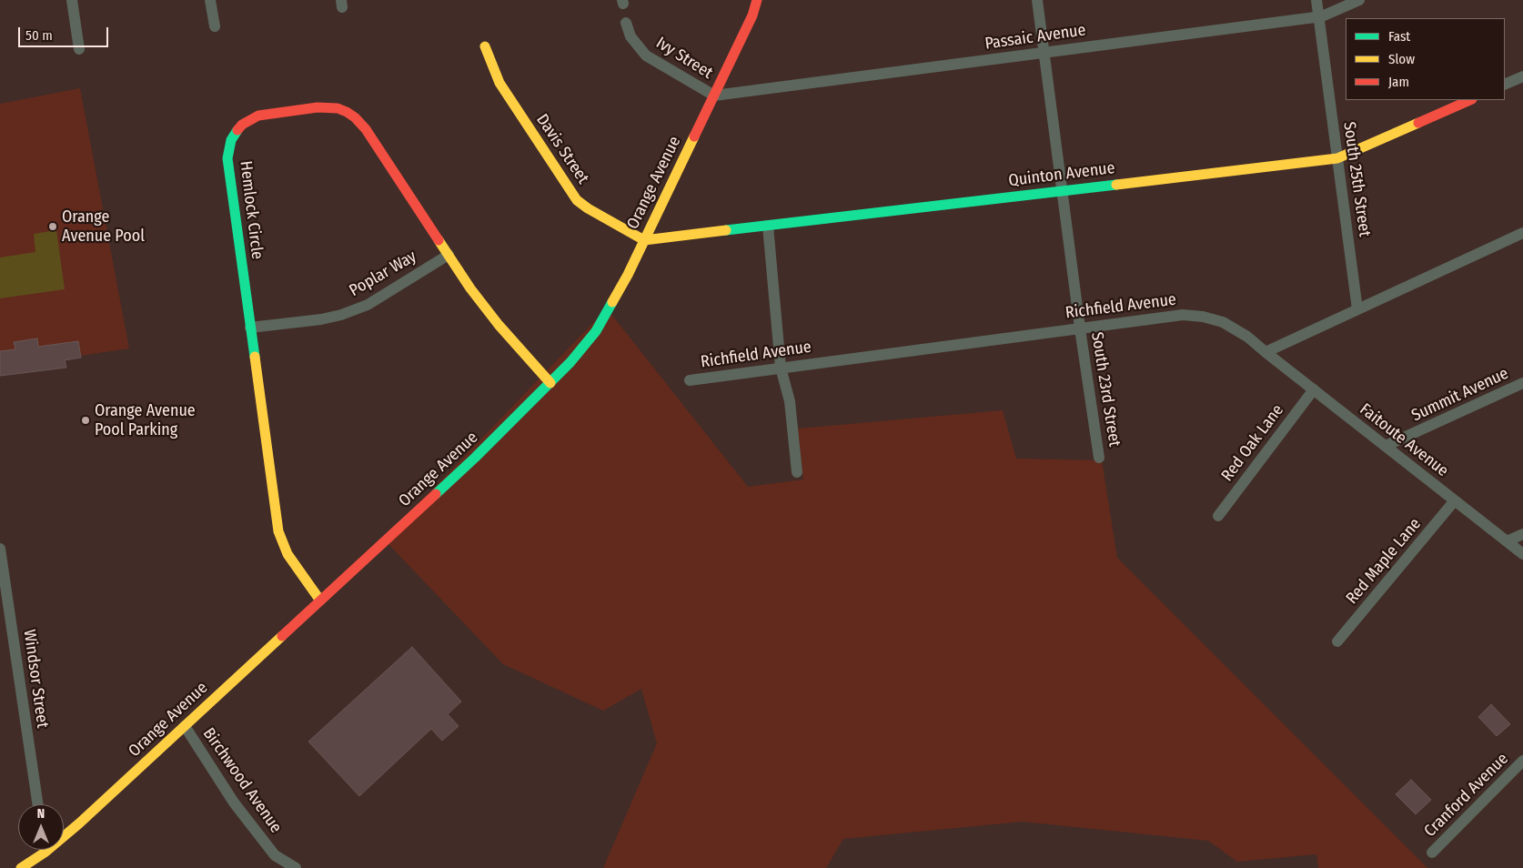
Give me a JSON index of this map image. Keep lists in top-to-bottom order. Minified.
{"streets":{"street":["Passaic Avenue","Ivy Street","Davis Street","Quinton Avenue","South 25th Street","Orange Avenue","Hemlock Circle","Poplar Way","Richfield Avenue","South 23rd Street","Summit Avenue","Faitoute Avenue","Red Oak Lane","Red Maple Lane","Windsor Street","Birchwood Avenue","Cranford Avenue"]},"crossings":[["Passaic Avenue","Ivy Street"],["Passaic Avenue","South 25th Street"],["Passaic Avenue","Orange Avenue"],["Passaic Avenue","South 23rd Street"],["Ivy Street","Orange Avenue"],["Davis Street","Quinton Avenue"],["Davis Street","Orange Avenue"],["Quinton Avenue","South 25th Street"],["Quinton Avenue","Orange Avenue"],["Quinton Avenue","South 23rd Street"],["Orange Avenue","Hemlock Circle"],["Orange Avenue","Birchwood Avenue"],["Hemlock Circle","Poplar Way"],["Richfield Avenue","South 23rd Street"],["Richfield Avenue","Faitoute Avenue"],["Summit Avenue","Faitoute Avenue"],["Faitoute Avenue","Red Oak Lane"],["Faitoute Avenue","Red Maple Lane"]],"places":["Orange Avenue Pool","Orange Avenue Pool Parking"],"legend":["Fast","Slow","Jam"],"scale_bar":"50 m","north":"top"}
